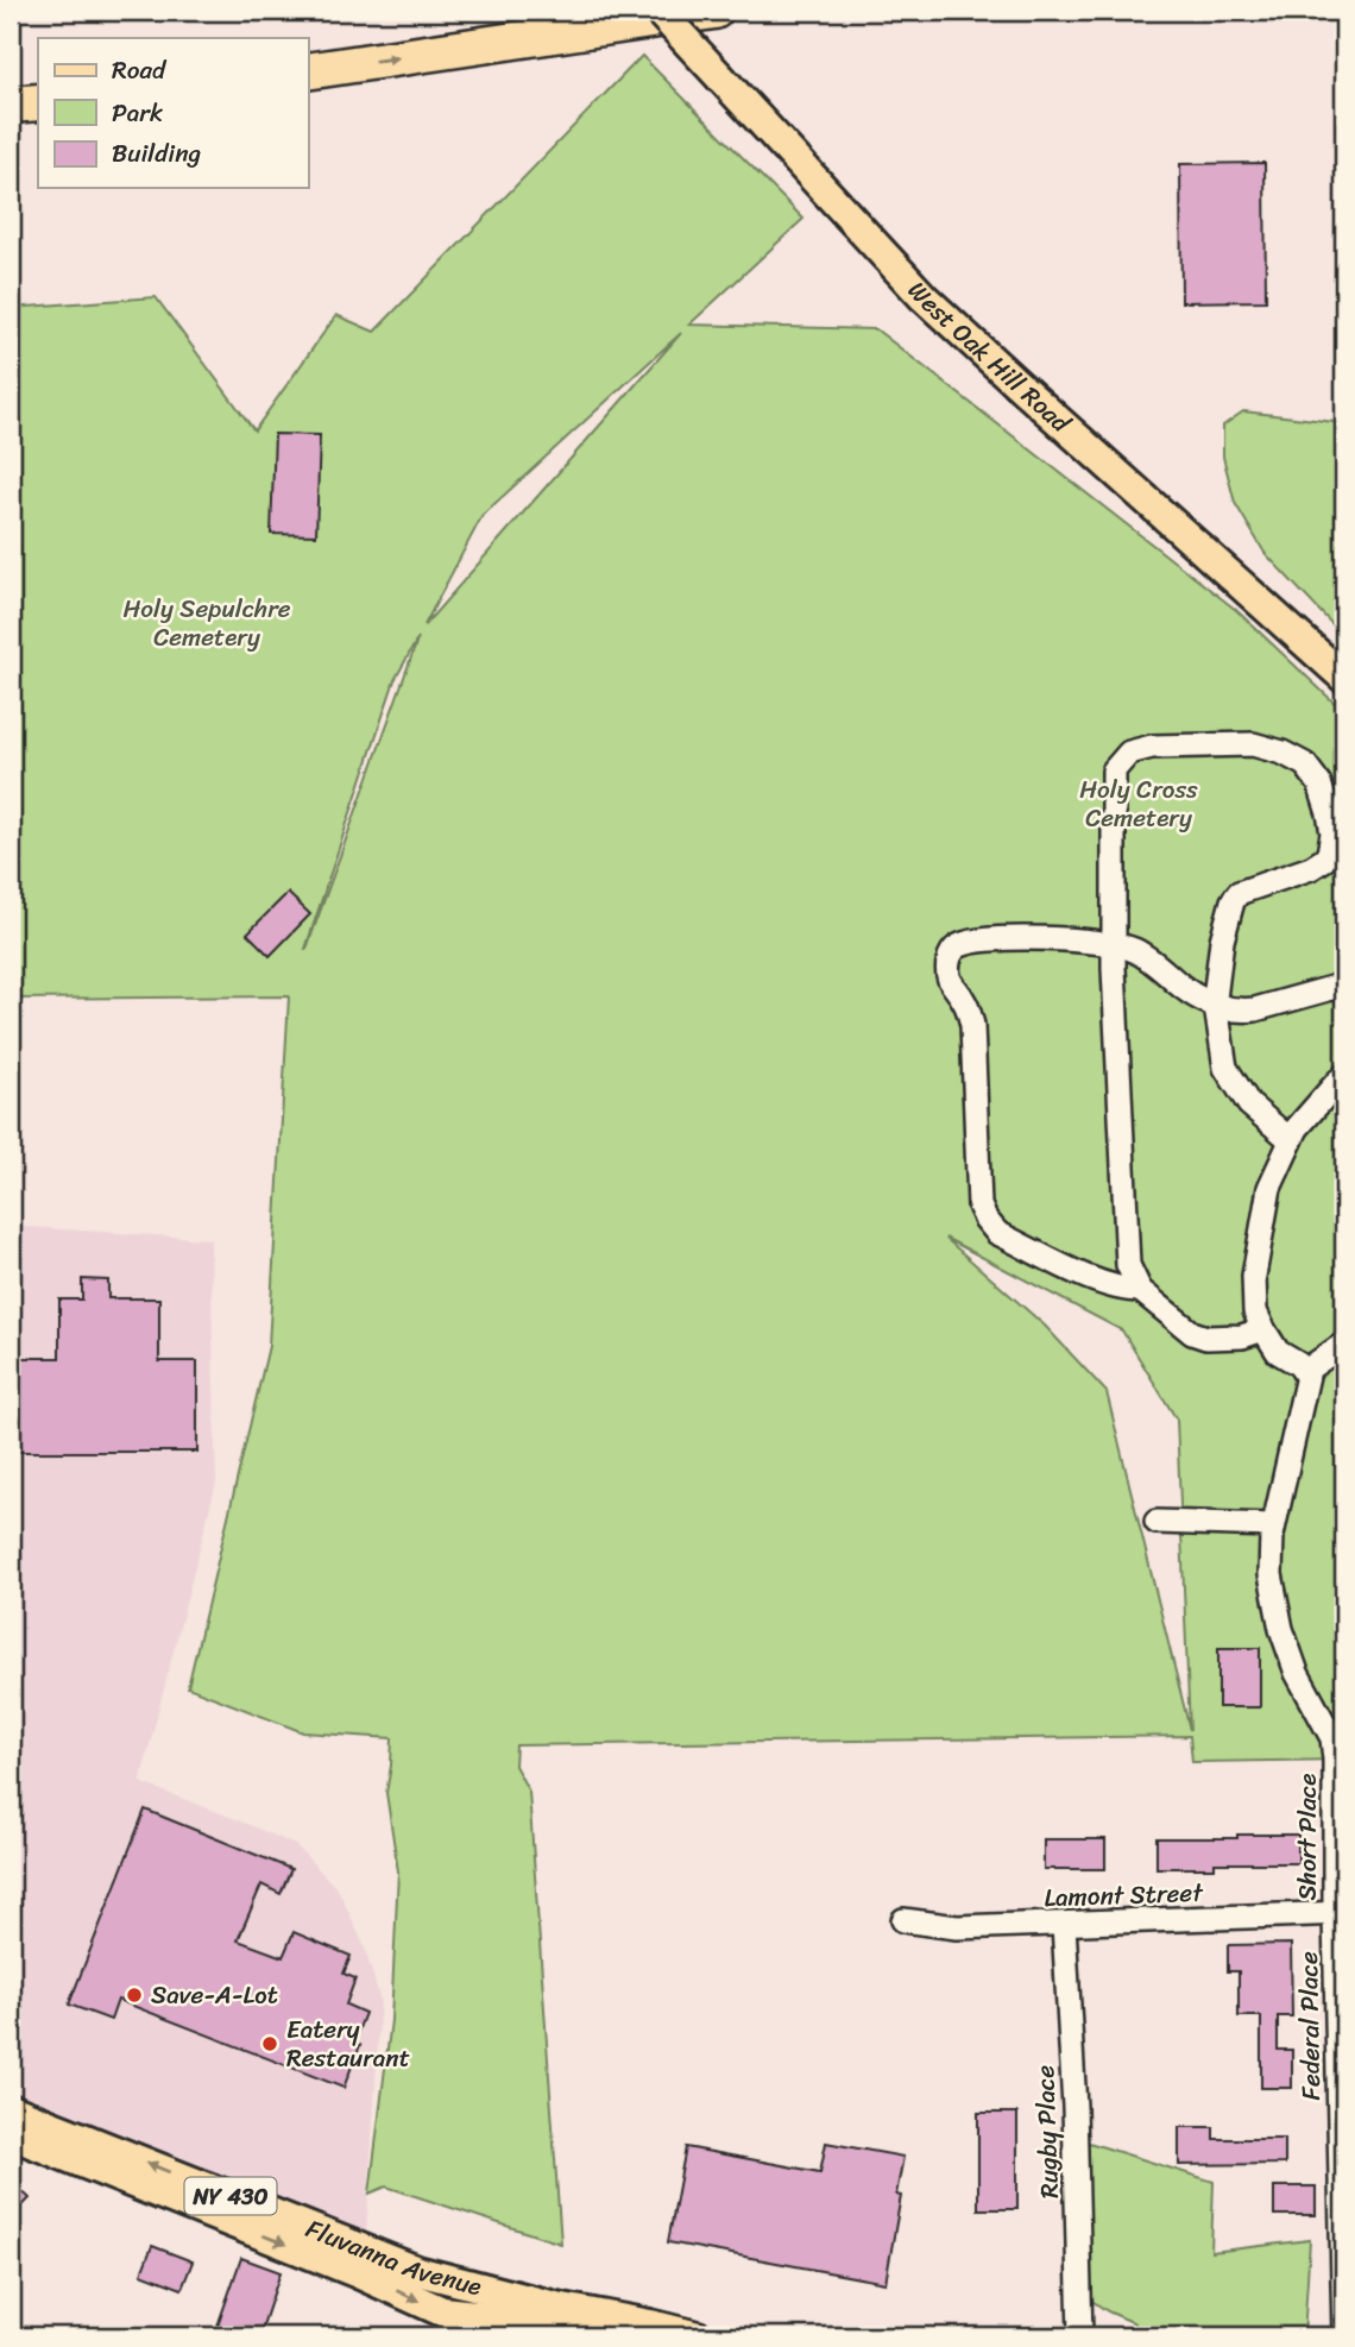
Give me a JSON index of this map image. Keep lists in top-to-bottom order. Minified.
{"streets":{"main road":["West Oak Hill Road","NY 430","Fluvanna Avenue"],"street":["Short Place","Lamont Street","Federal Place","Rugby Place"]},"crossings":[["Short Place","Lamont Street"],["Short Place","Federal Place"],["Lamont Street","Federal Place"],["Lamont Street","Rugby Place"]],"parks":["Holy Sepulchre Cemetery","Holy Cross Cemetery"],"places":["Save-A-Lot","Eatery Restaurant"],"legend":["Road","Park","Building"]}
